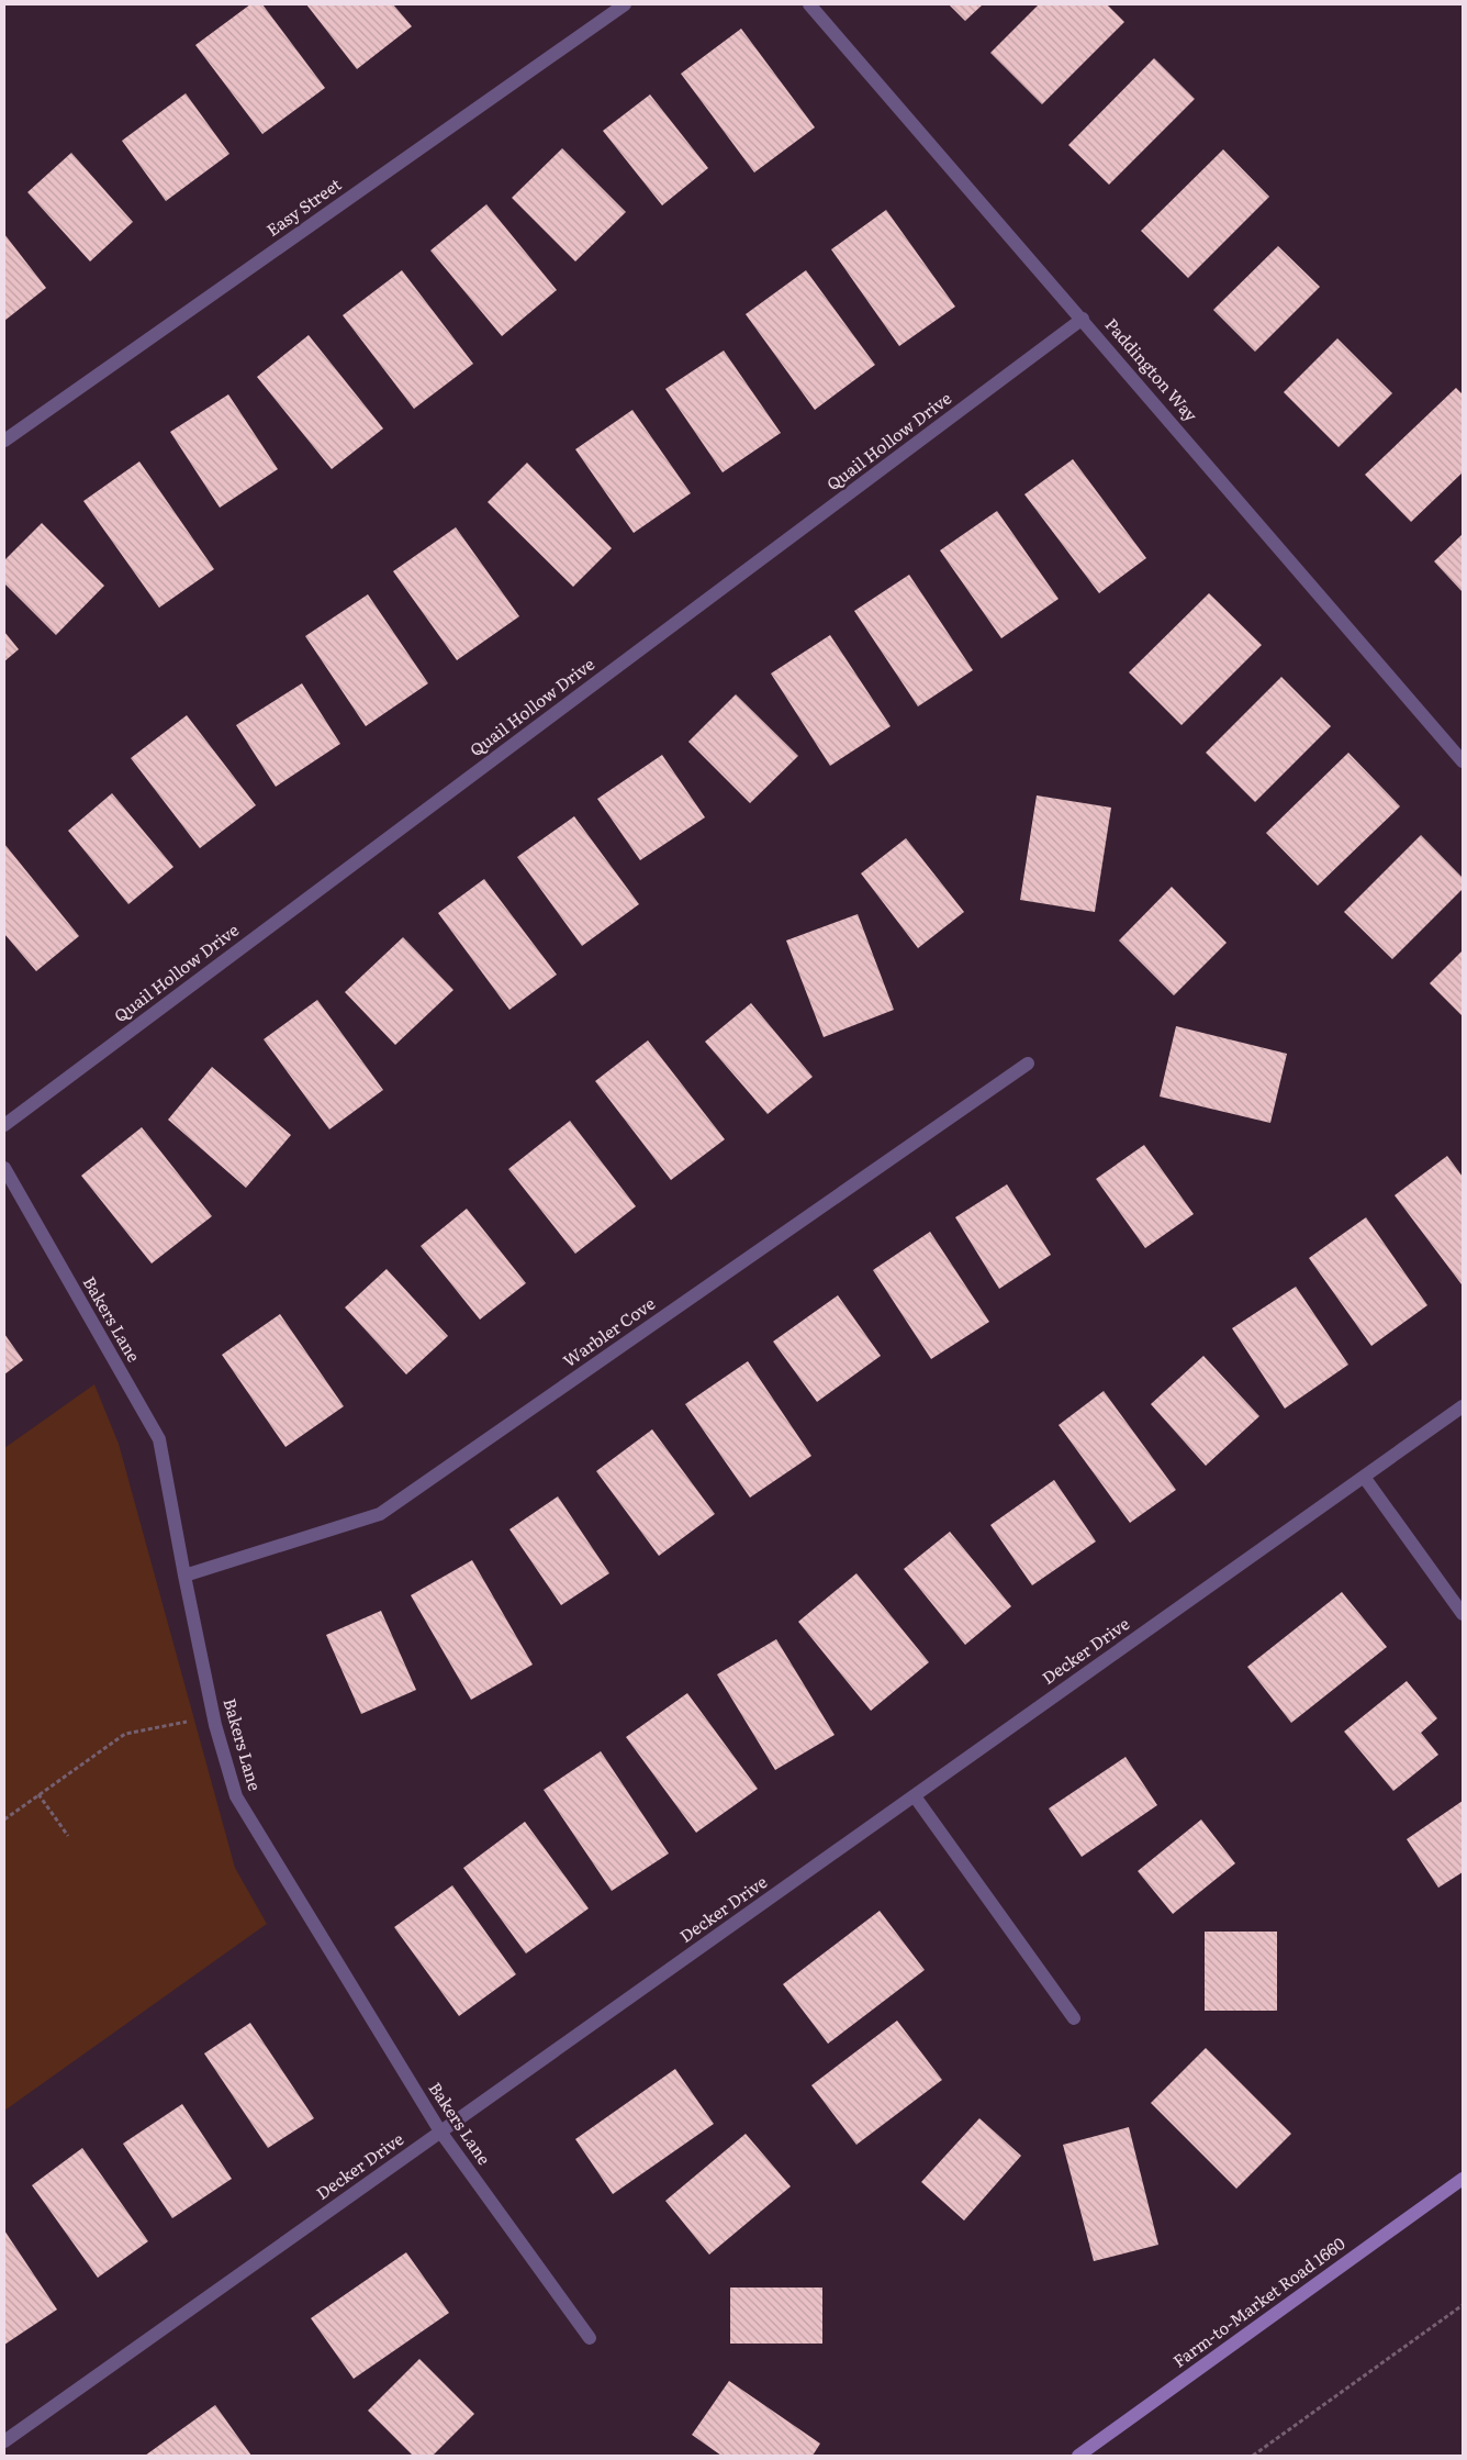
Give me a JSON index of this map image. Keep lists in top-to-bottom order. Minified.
{"streets":{"main road":["Farm-to-Market Road 1660"],"street":["Easy Street","Paddington Way","Quail Hollow Drive","Bakers Lane","Warbler Cove","Decker Drive"]},"crossings":[["Paddington Way","Quail Hollow Drive"],["Bakers Lane","Warbler Cove"],["Bakers Lane","Decker Drive"]]}
